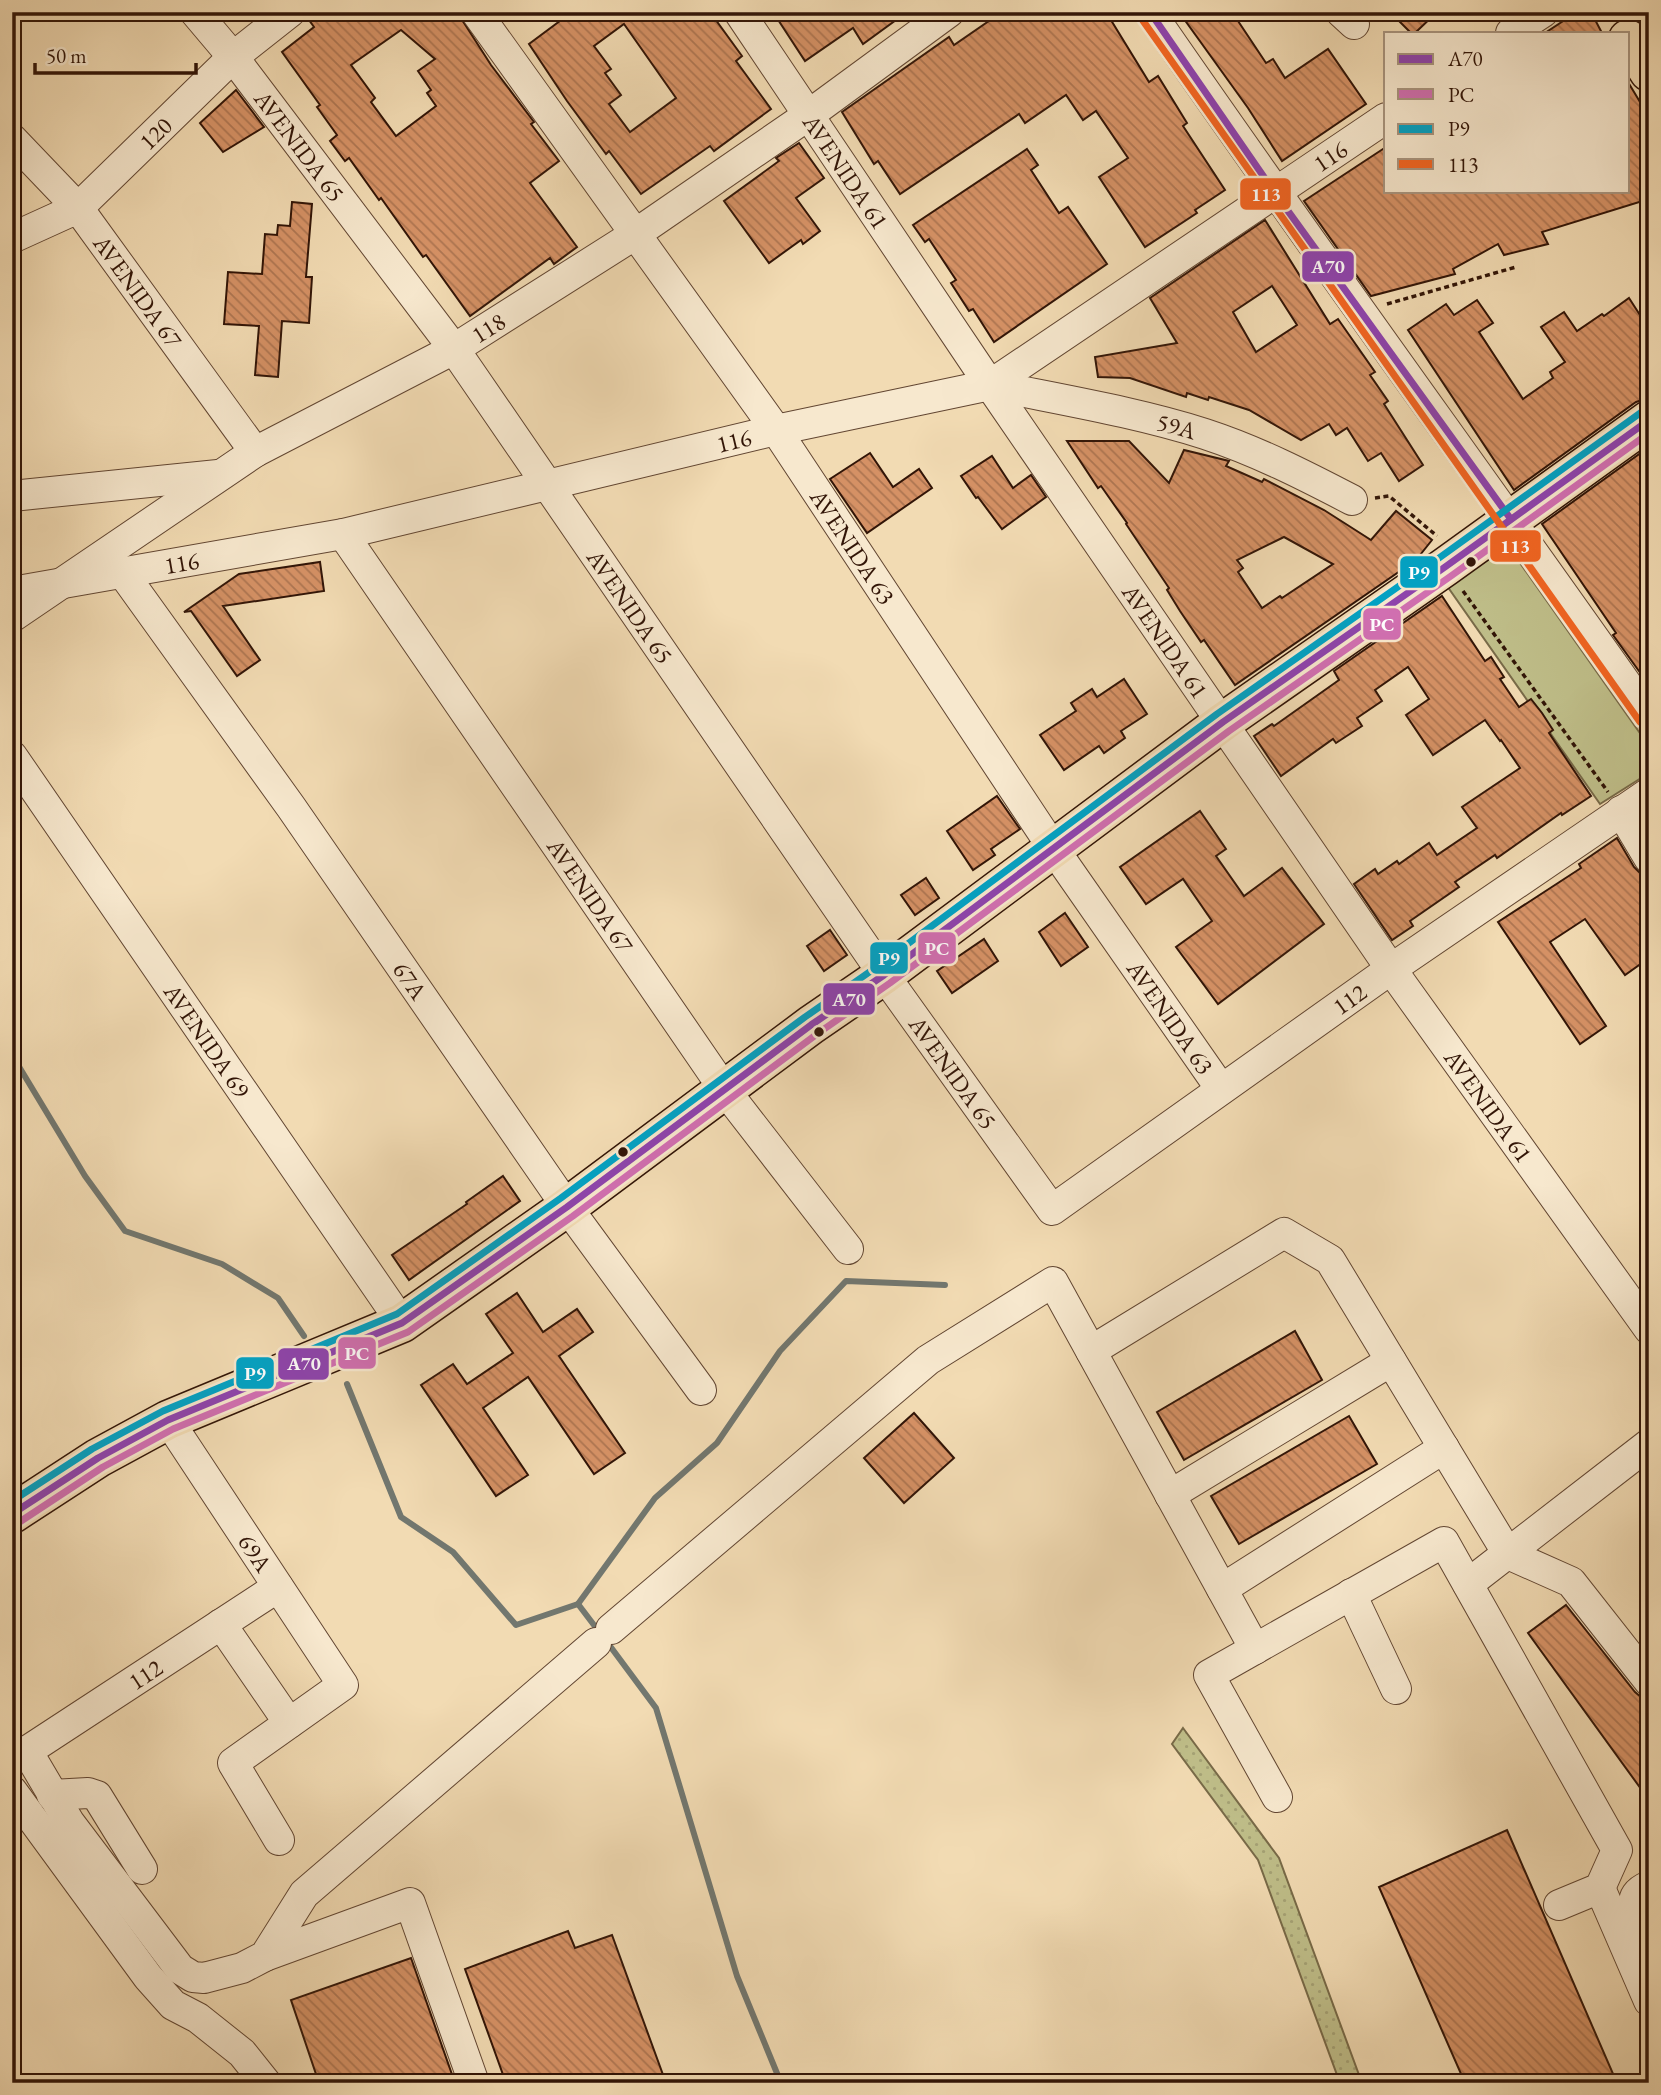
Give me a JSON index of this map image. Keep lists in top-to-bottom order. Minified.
{"streets":{"street":["120","AVENIDA 65","116","AVENIDA 61","AVENIDA 67","118","59A","AVENIDA 63","67A","112","AVENIDA 69","69A"]},"crossings":[["120","AVENIDA 65"],["120","AVENIDA 67"],["AVENIDA 65","116"],["AVENIDA 65","118"],["AVENIDA 65","112"],["116","AVENIDA 61"],["116","AVENIDA 67"],["116","118"],["116","59A"],["116","AVENIDA 63"],["116","67A"],["AVENIDA 61","118"],["AVENIDA 61","59A"],["AVENIDA 61","112"],["AVENIDA 67","118"],["118","AVENIDA 63"],["AVENIDA 63","112"],["112","69A"]],"lines":["transit line A70","transit line 113","transit line P9","transit line PC"],"legend":["A70","PC","P9","113"],"scale_bar":"50 m"}
